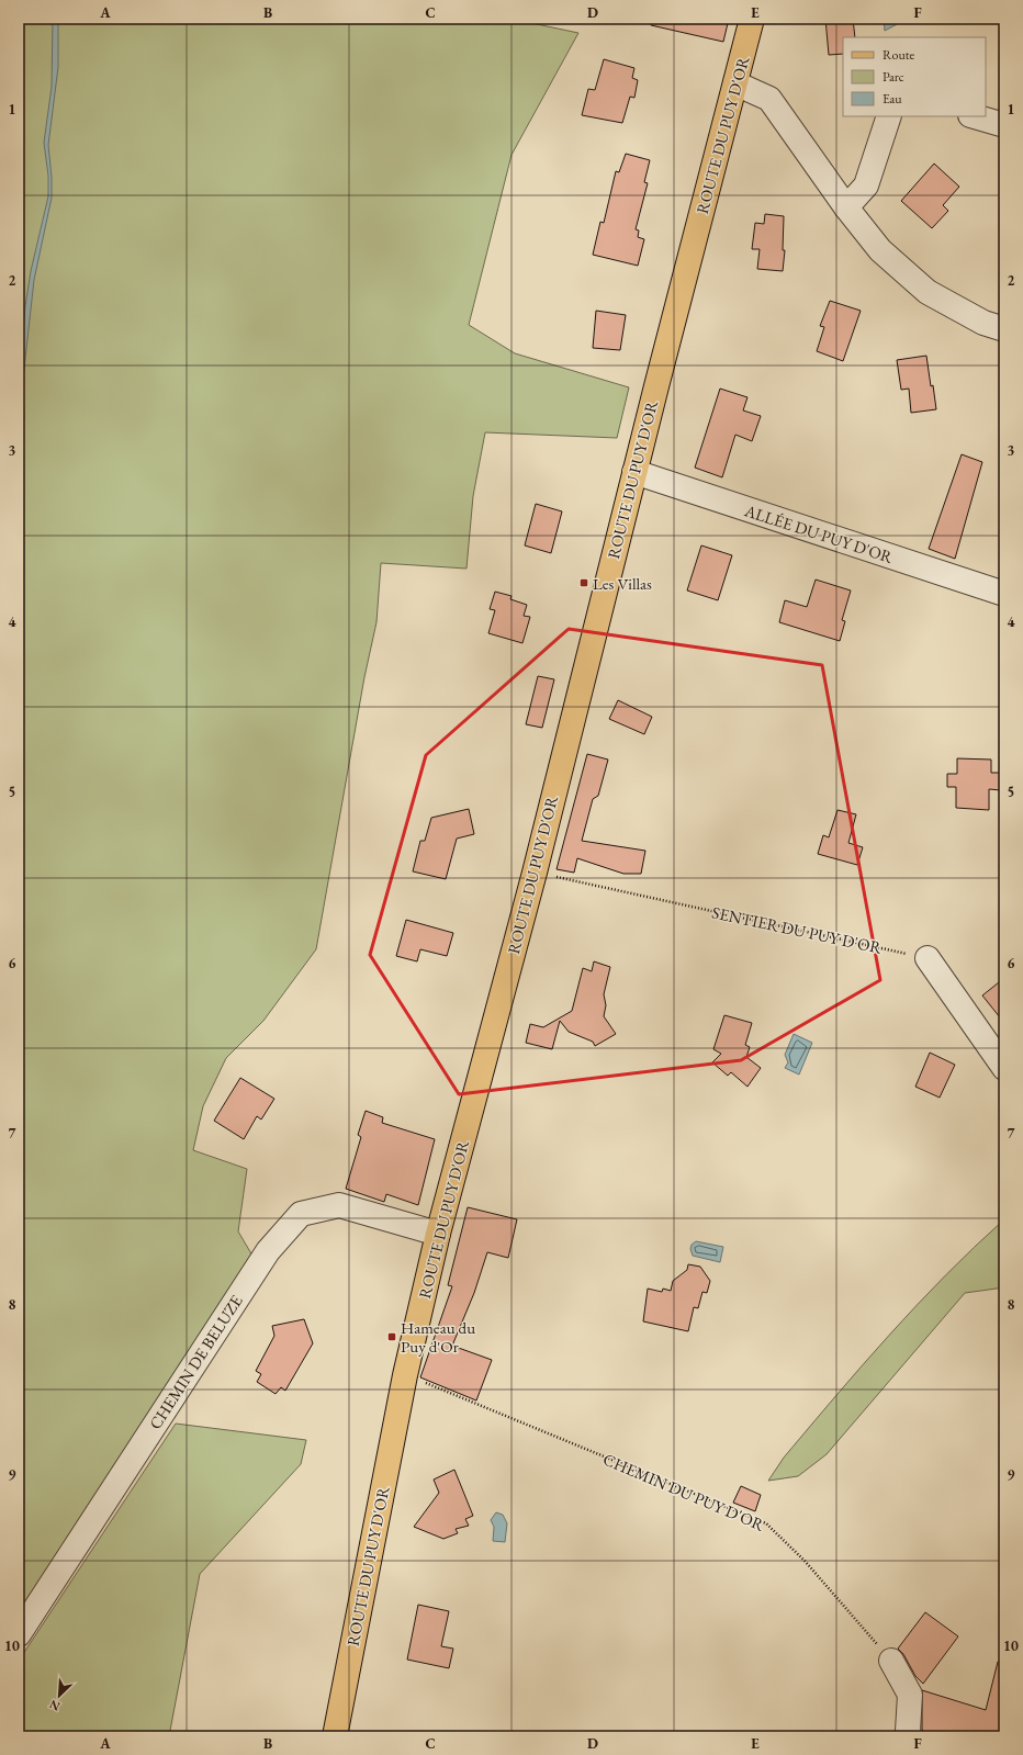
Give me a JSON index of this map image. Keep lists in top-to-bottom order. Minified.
{"streets":{"main road":["ROUTE DU PUY D'OR"],"street":["ALLÉE DU PUY D'OR","CHEMIN DE BELUZE"],"path":["SENTIER DU PUY D'OR","CHEMIN DU PUY D'OR"]},"crossings":[["ROUTE DU PUY D'OR","ALLÉE DU PUY D'OR"],["ROUTE DU PUY D'OR","SENTIER DU PUY D'OR"],["ROUTE DU PUY D'OR","CHEMIN DE BELUZE"],["ROUTE DU PUY D'OR","CHEMIN DU PUY D'OR"]],"places":{"transit":["Les Villas","Hameau du Puy d'Or"]},"legend":["Route","Parc","Eau"],"north":"bottom left","grid":{"columns":["A","B","C","D","E","F"],"rows":["1","2","3","4","5","6","7","8","9","10"]}}
